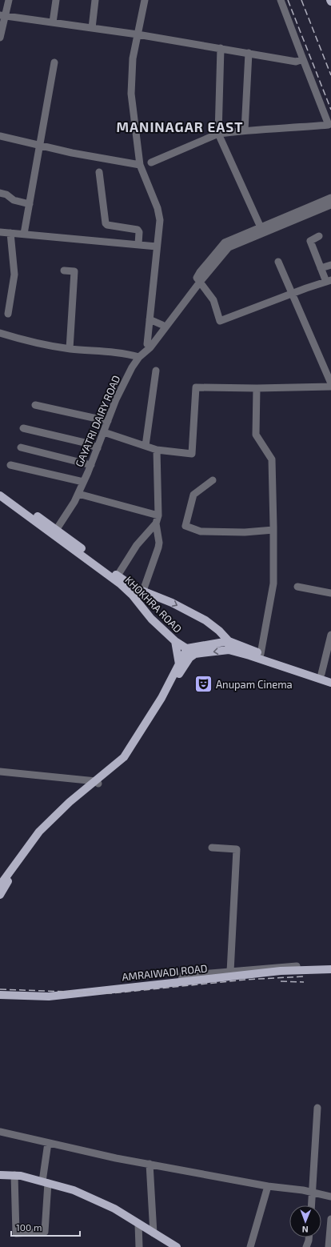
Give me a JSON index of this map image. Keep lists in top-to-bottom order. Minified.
{"streets":{"main road":["KHOKHRA ROAD","AMRAIWADI ROAD"],"street":["GAYATRI DAIRY ROAD"]},"crossings":[["GAYATRI DAIRY ROAD","KHOKHRA ROAD"]],"districts":["MANINAGAR EAST"],"places":{"theatre":["Anupam Cinema"]},"scale_bar":"100 m","north":"bottom"}
